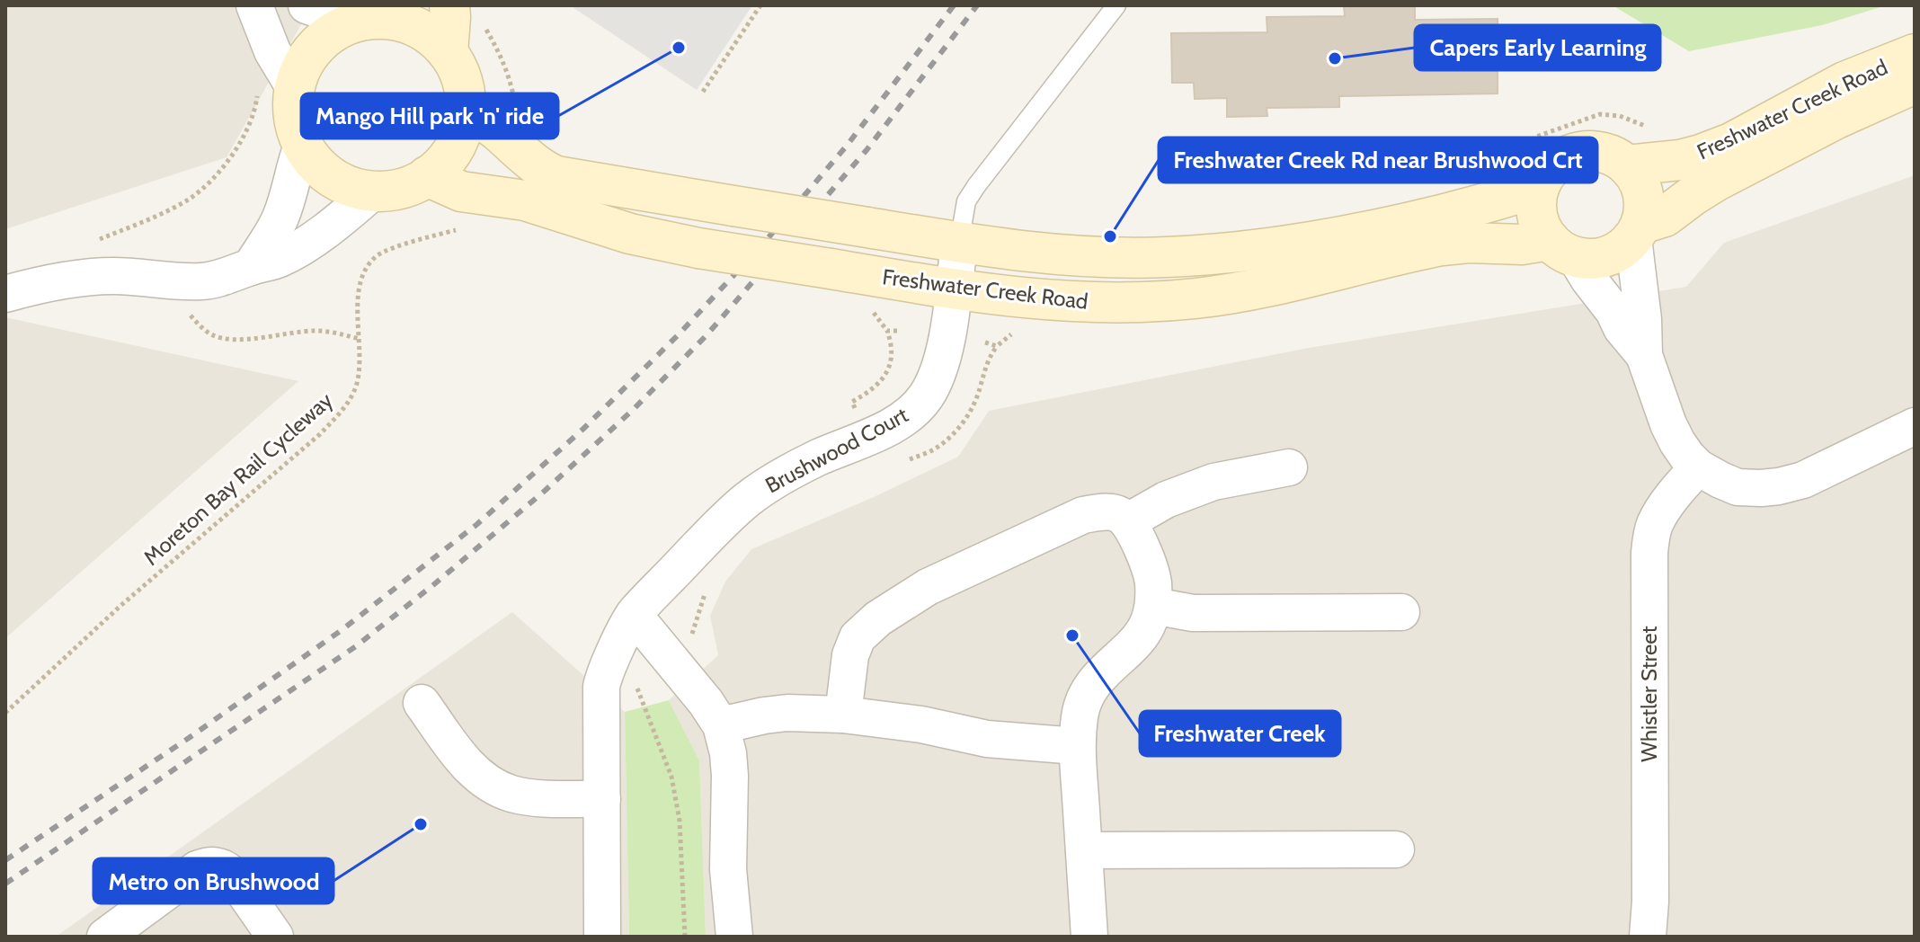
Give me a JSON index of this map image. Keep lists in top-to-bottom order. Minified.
{"streets":{"main road":["Freshwater Creek Road"],"street":["Brushwood Court","Whistler Street"],"path":["Moreton Bay Rail Cycleway"]},"crossings":[["Freshwater Creek Road","Brushwood Court"]],"places":["Mango Hill park 'n' ride","Capers Early Learning","Freshwater Creek Rd near Brushwood Crt","Freshwater Creek","Metro on Brushwood"]}
